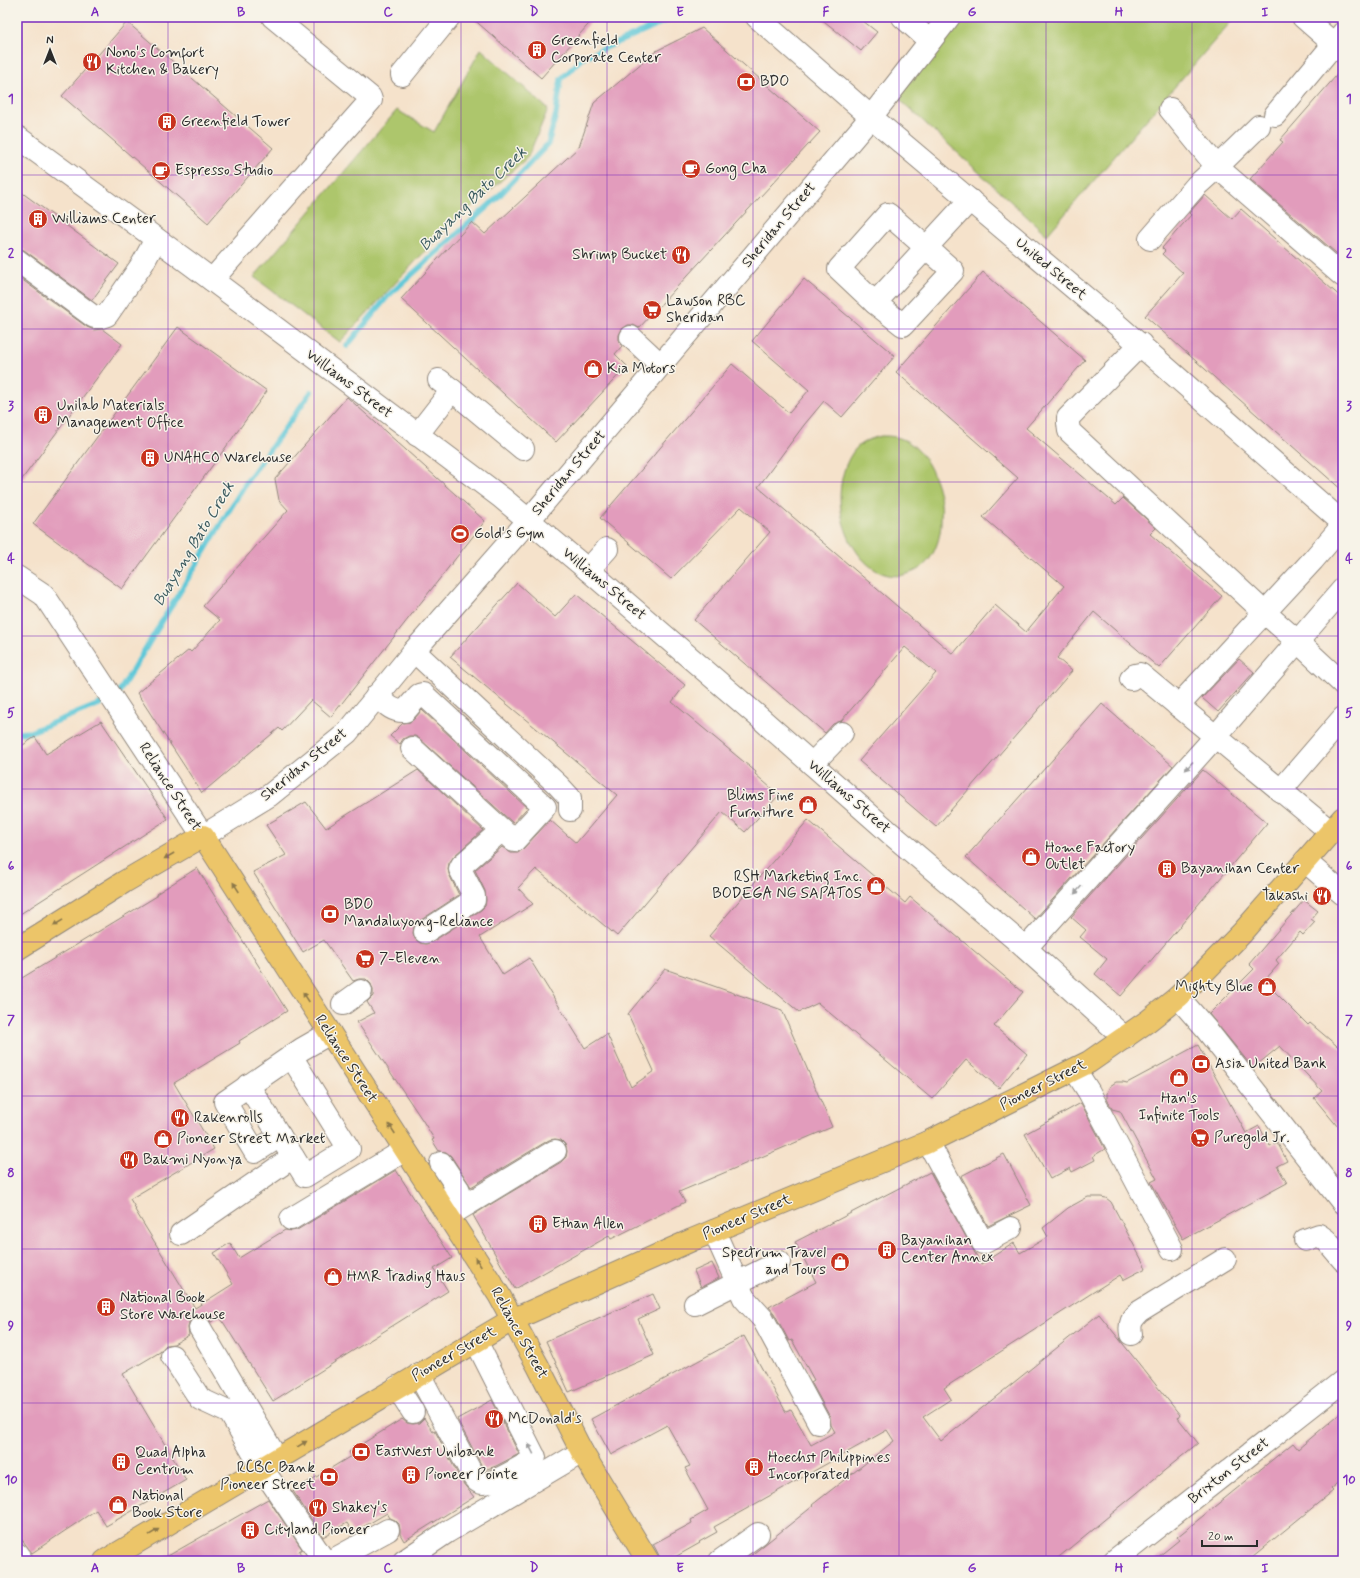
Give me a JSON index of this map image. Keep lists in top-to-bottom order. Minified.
{"streets":{"main road":["Sheridan Street","Reliance Street","Pioneer Street"],"street":["United Street","Williams Street","Brixton Street"]},"crossings":[["Sheridan Street","United Street"],["Sheridan Street","Williams Street"],["Sheridan Street","Reliance Street"],["Williams Street","Pioneer Street"],["Reliance Street","Pioneer Street"]],"one_way":["Reliance Street"],"water":["Buayang Bato Creek"],"places":{"building":["Greenfield Corporate Center","Greenfield Tower","Williams Center","Unilab Materials Management Office","UNAHCO Warehouse","Bayanihan Center","Ethan Allen","Bayanihan Center Annex","National Book Store Warehouse","Quad Alpha Centrum","Hoechst Philippines Incorporated","Pioneer Pointe","Cityland Pioneer"],"restaurant":["Nono's Comfort Kitchen & Bakery","Shrimp Bucket","Takashi","Rakenrolls","Bakmi Nyonya","McDonald's","Shakey's"],"bank":["BDO","BDO Mandaluyong-Reliance","Asia United Bank","EastWest Unibank","RCBC Bank Pioneer Street"],"cafe":["Gong Cha","Espresso Studio"],"supermarket":["Lawson RBC Sheridan","7-Eleven","Puregold Jr."],"shop":["Kia Motors","Blims Fine Furniture","Home Factory Outlet","RSH Marketing Inc. BODEGA NG SAPATOS","Mighty Blue","Han's Infinite Tools","Pioneer Street Market","Spectrum Travel and Tours","HMR Trading Haus","National Book Store"],"sports":["Gold's Gym"]},"scale_bar":"20 m","north":"top","grid":{"columns":["A","B","C","D","E","F","G","H","I"],"rows":["1","2","3","4","5","6","7","8","9","10"]}}
